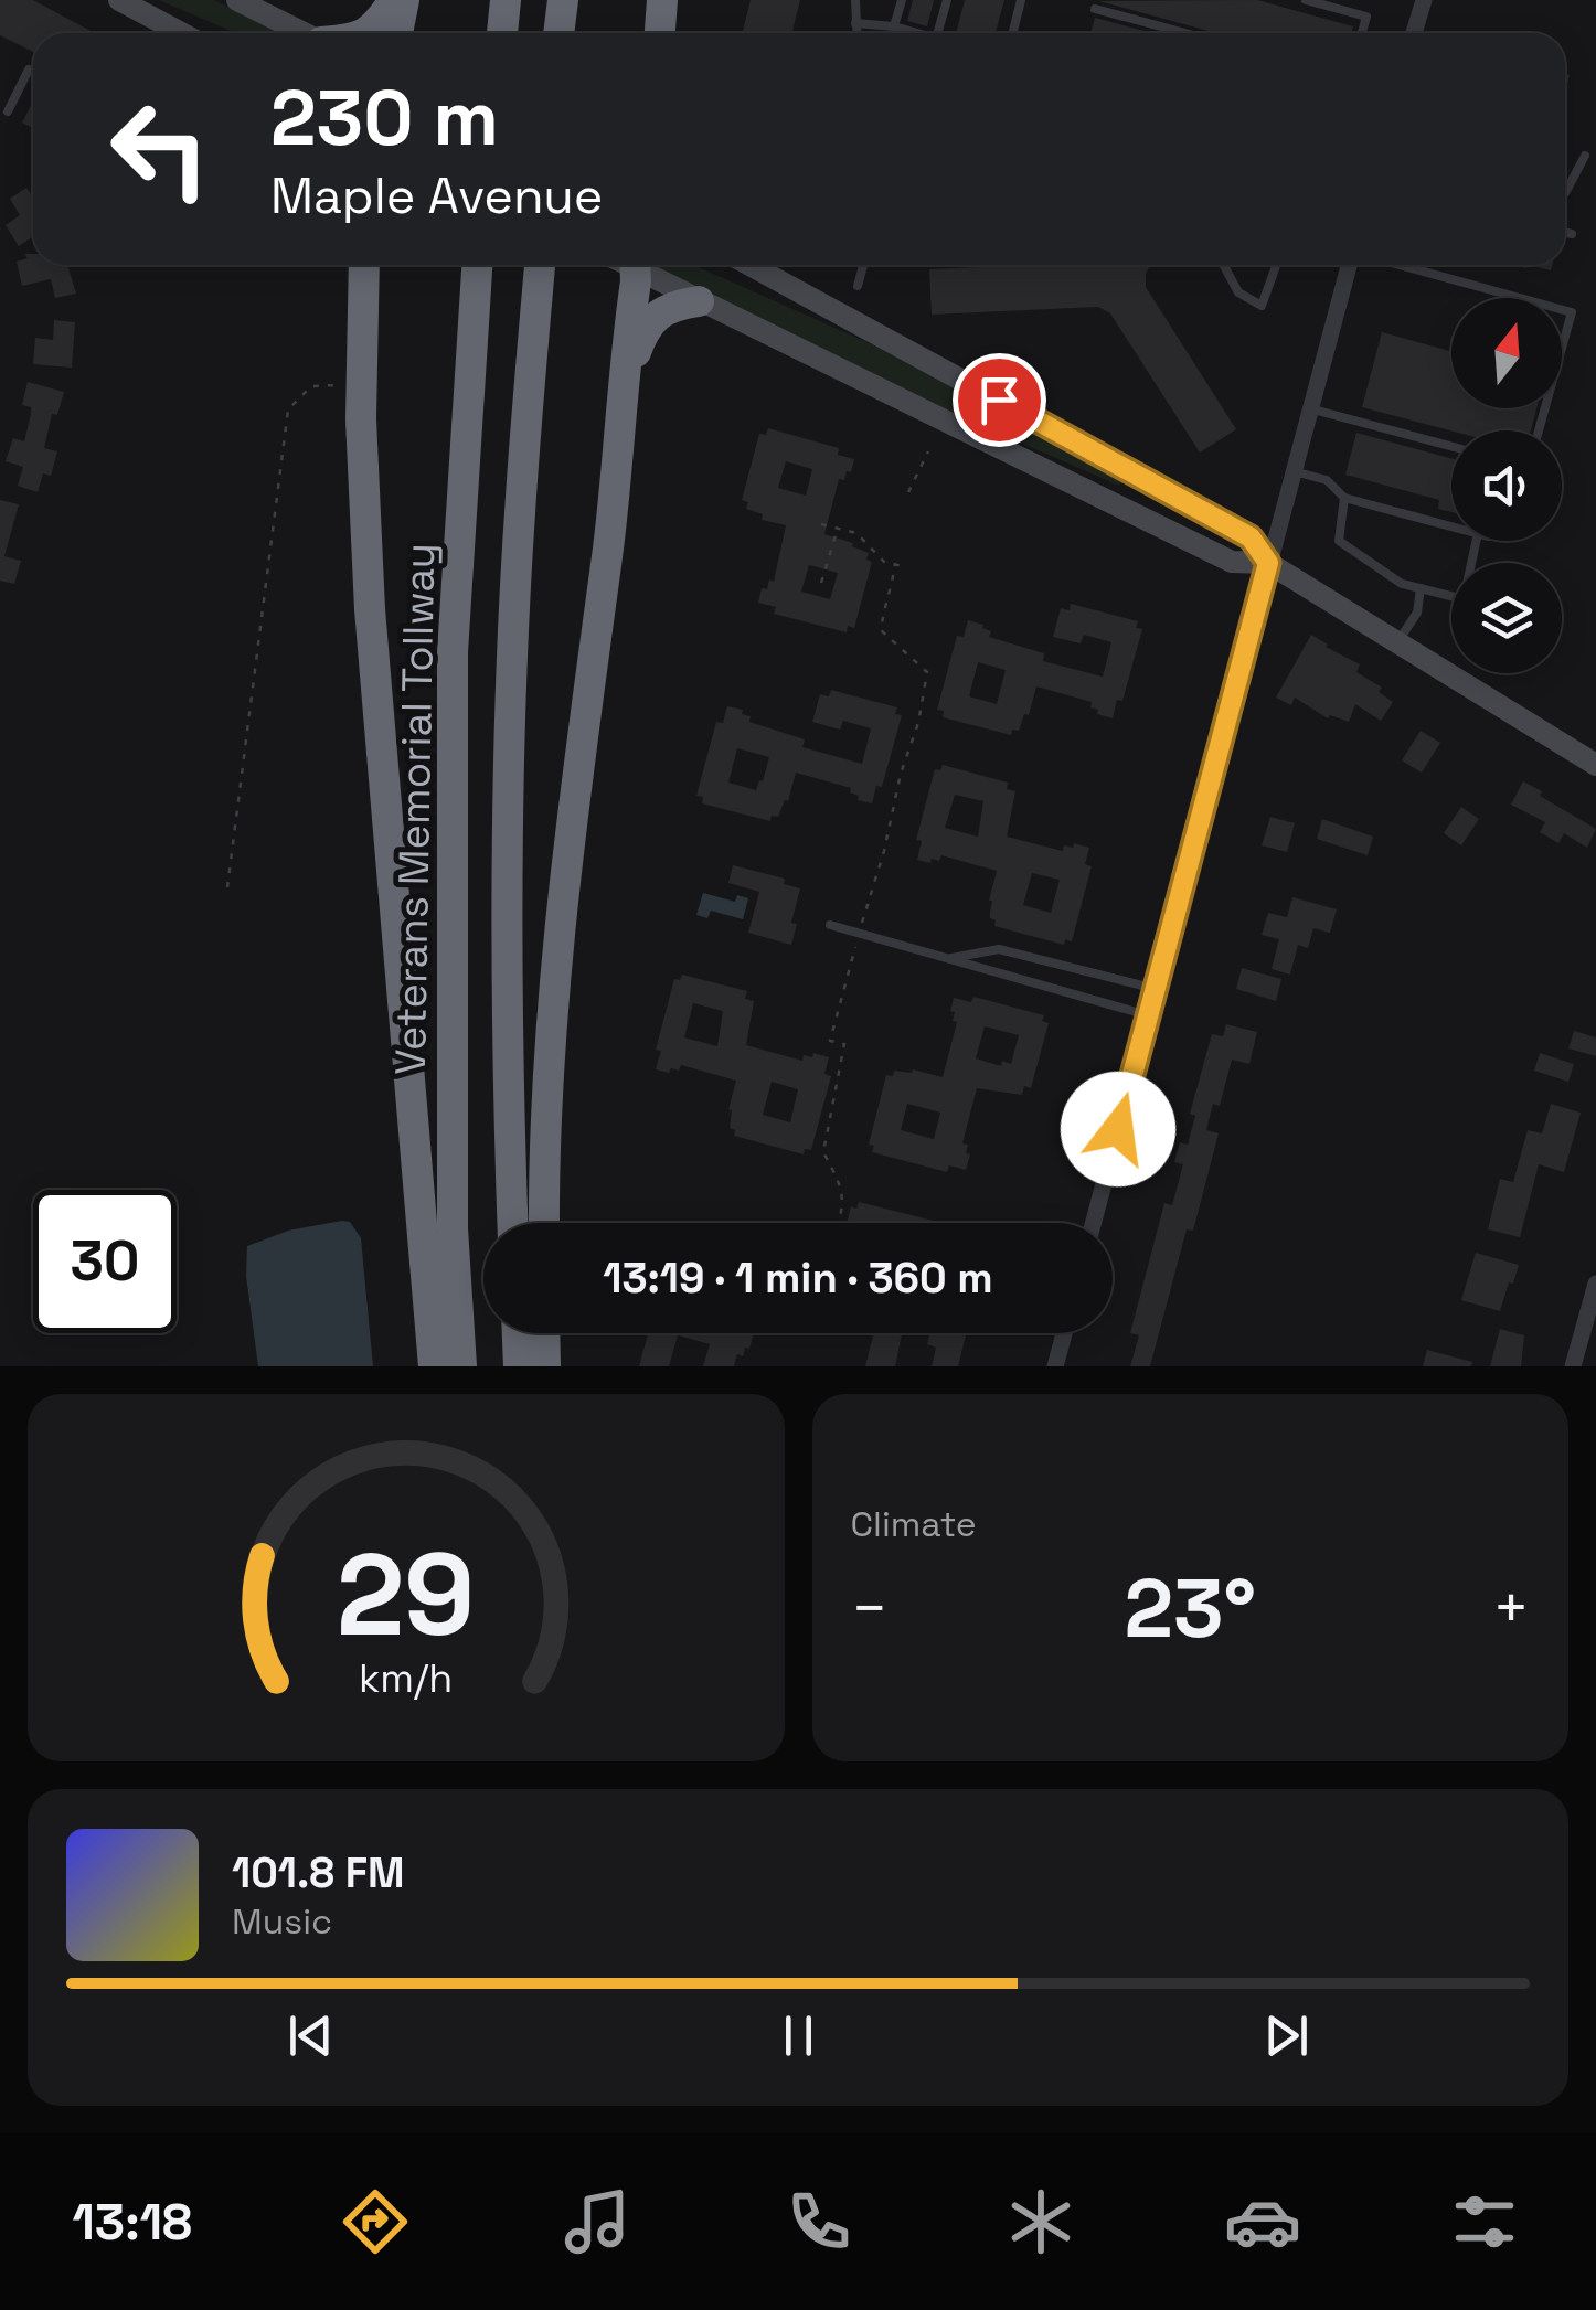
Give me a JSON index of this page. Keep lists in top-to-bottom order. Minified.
{"streets":{"highway":["Veterans Memorial Tollway"]},"north":"top","page":{"turn":["230 m","Maple Avenue"],"limit":"30","trip":"13:19 · 1 min · 360 m","tile":"Climate","heat":["−","23°","+"],"song":["101.8 FM","Music"],"tabs":"13:18","gauge":["29","km/h"]}}
